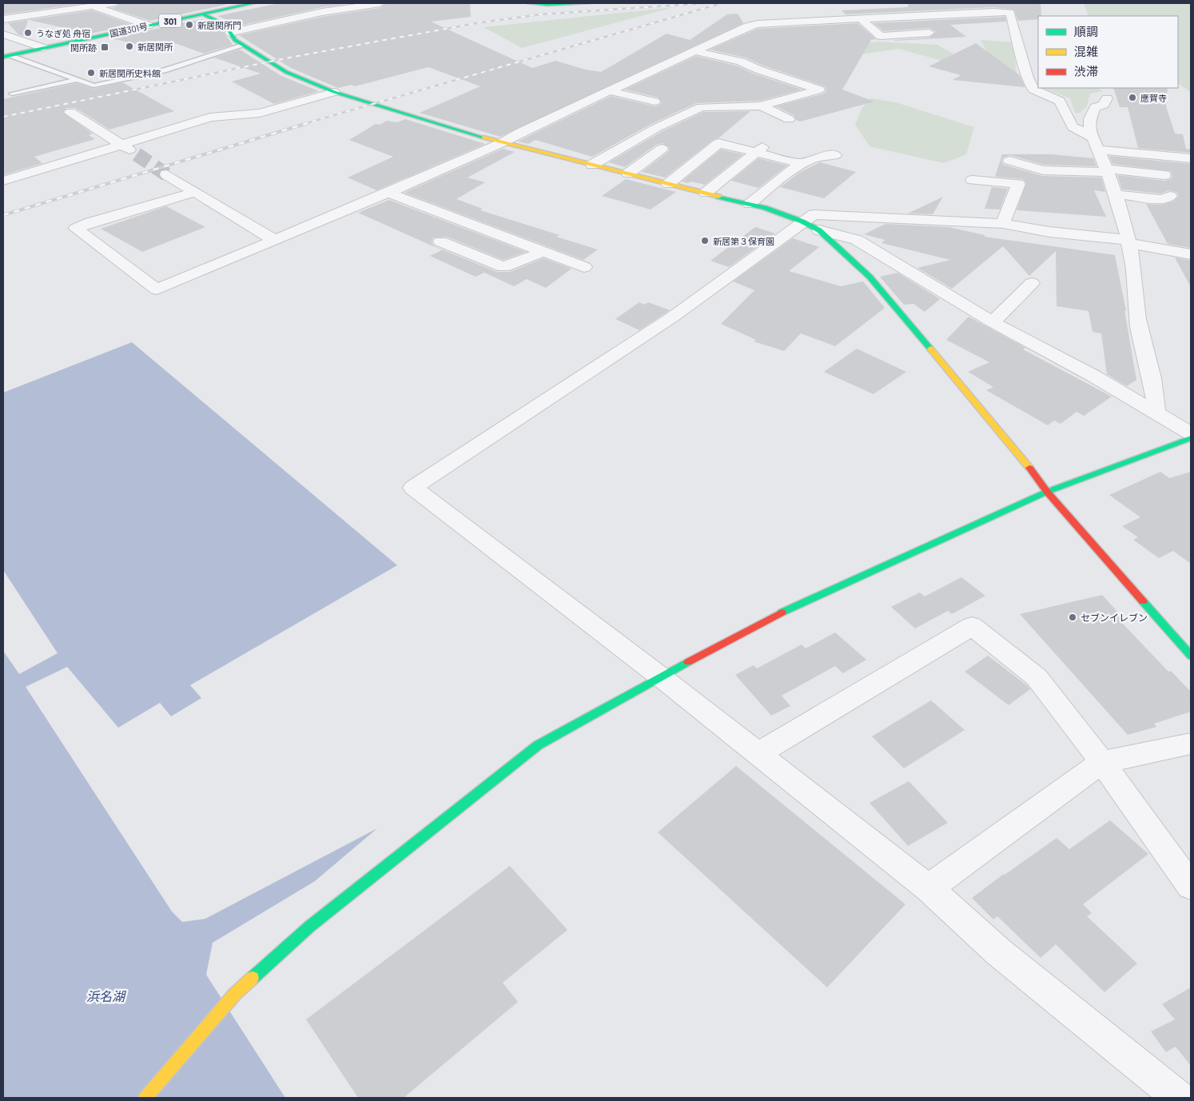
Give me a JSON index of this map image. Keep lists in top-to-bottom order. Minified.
{"streets":{"main road":["301","国道301号"]},"water":["浜名湖"],"places":{"other":["新居関所門","うなぎ処 舟宿","新居関所","新居関所史料館","應賀寺","新居第３保育園","セブンイレブン"],"transit":["関所跡"]},"legend":["順調","混雑","渋滞"]}
